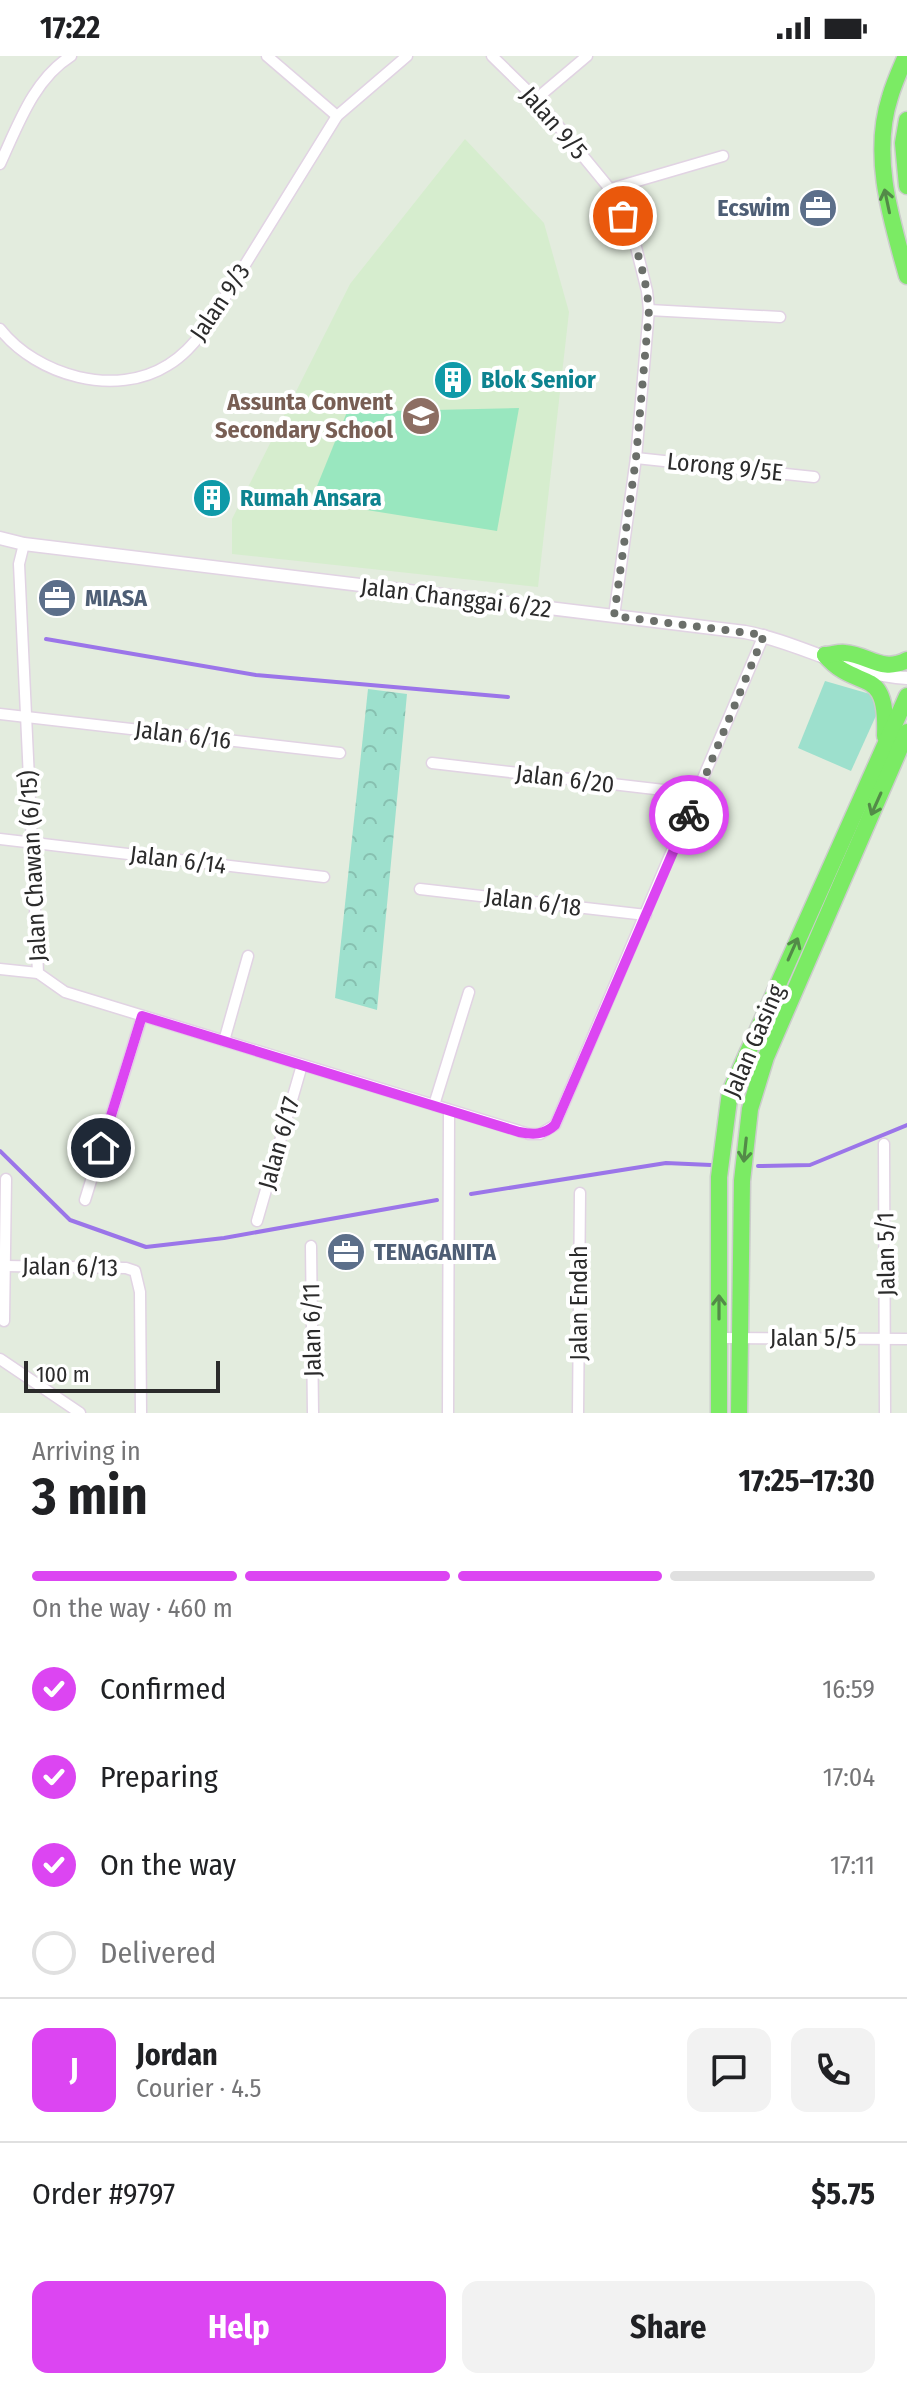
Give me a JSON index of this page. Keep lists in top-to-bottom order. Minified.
{"streets":{"main road":["Jalan Gasing"],"street":["Jalan 9/5","Jalan 9/3","Lorong 9/5E","Jalan Changgai 6/22","Jalan 6/16","Jalan 6/20","Jalan 6/14","Jalan Chawan (6/15)","Jalan 6/18","Jalan 6/17","Jalan 5/1","Jalan 6/13","Jalan Endah","Jalan 6/11","Jalan 5/5"]},"crossings":[["Jalan 9/5","Lorong 9/5E"],["Jalan 9/5","Jalan Changgai 6/22"],["Jalan Changgai 6/22","Jalan Chawan (6/15)"],["Jalan 6/16","Jalan Chawan (6/15)"],["Jalan 6/20","Jalan Chawan (6/15)"],["Jalan 6/14","Jalan Chawan (6/15)"],["Jalan Chawan (6/15)","Jalan 6/18"],["Jalan Chawan (6/15)","Jalan 6/17"],["Jalan Gasing","Jalan 5/5"],["Jalan 5/1","Jalan 5/5"]],"places":{"office":["Ecswim","MIASA","TENAGANITA"],"building":["Blok Senior","Rumah Ansara"],"school or university":["Assunta Convent Secondary School"]},"scale_bar":"100 m","page":{"status":"17:22","scale":"100 m","heading":["3 min","Arriving in","17:25–17:30"],"panel":["Jordan","Courier · 4.5","Order #9797","$5.75"],"bar":"On the way · 460 m","list":[["Confirmed","16:59"],["Preparing","17:04"],["On the way","17:11"],"Delivered"],"round":"J","buttons":["Help","Share"]}}
